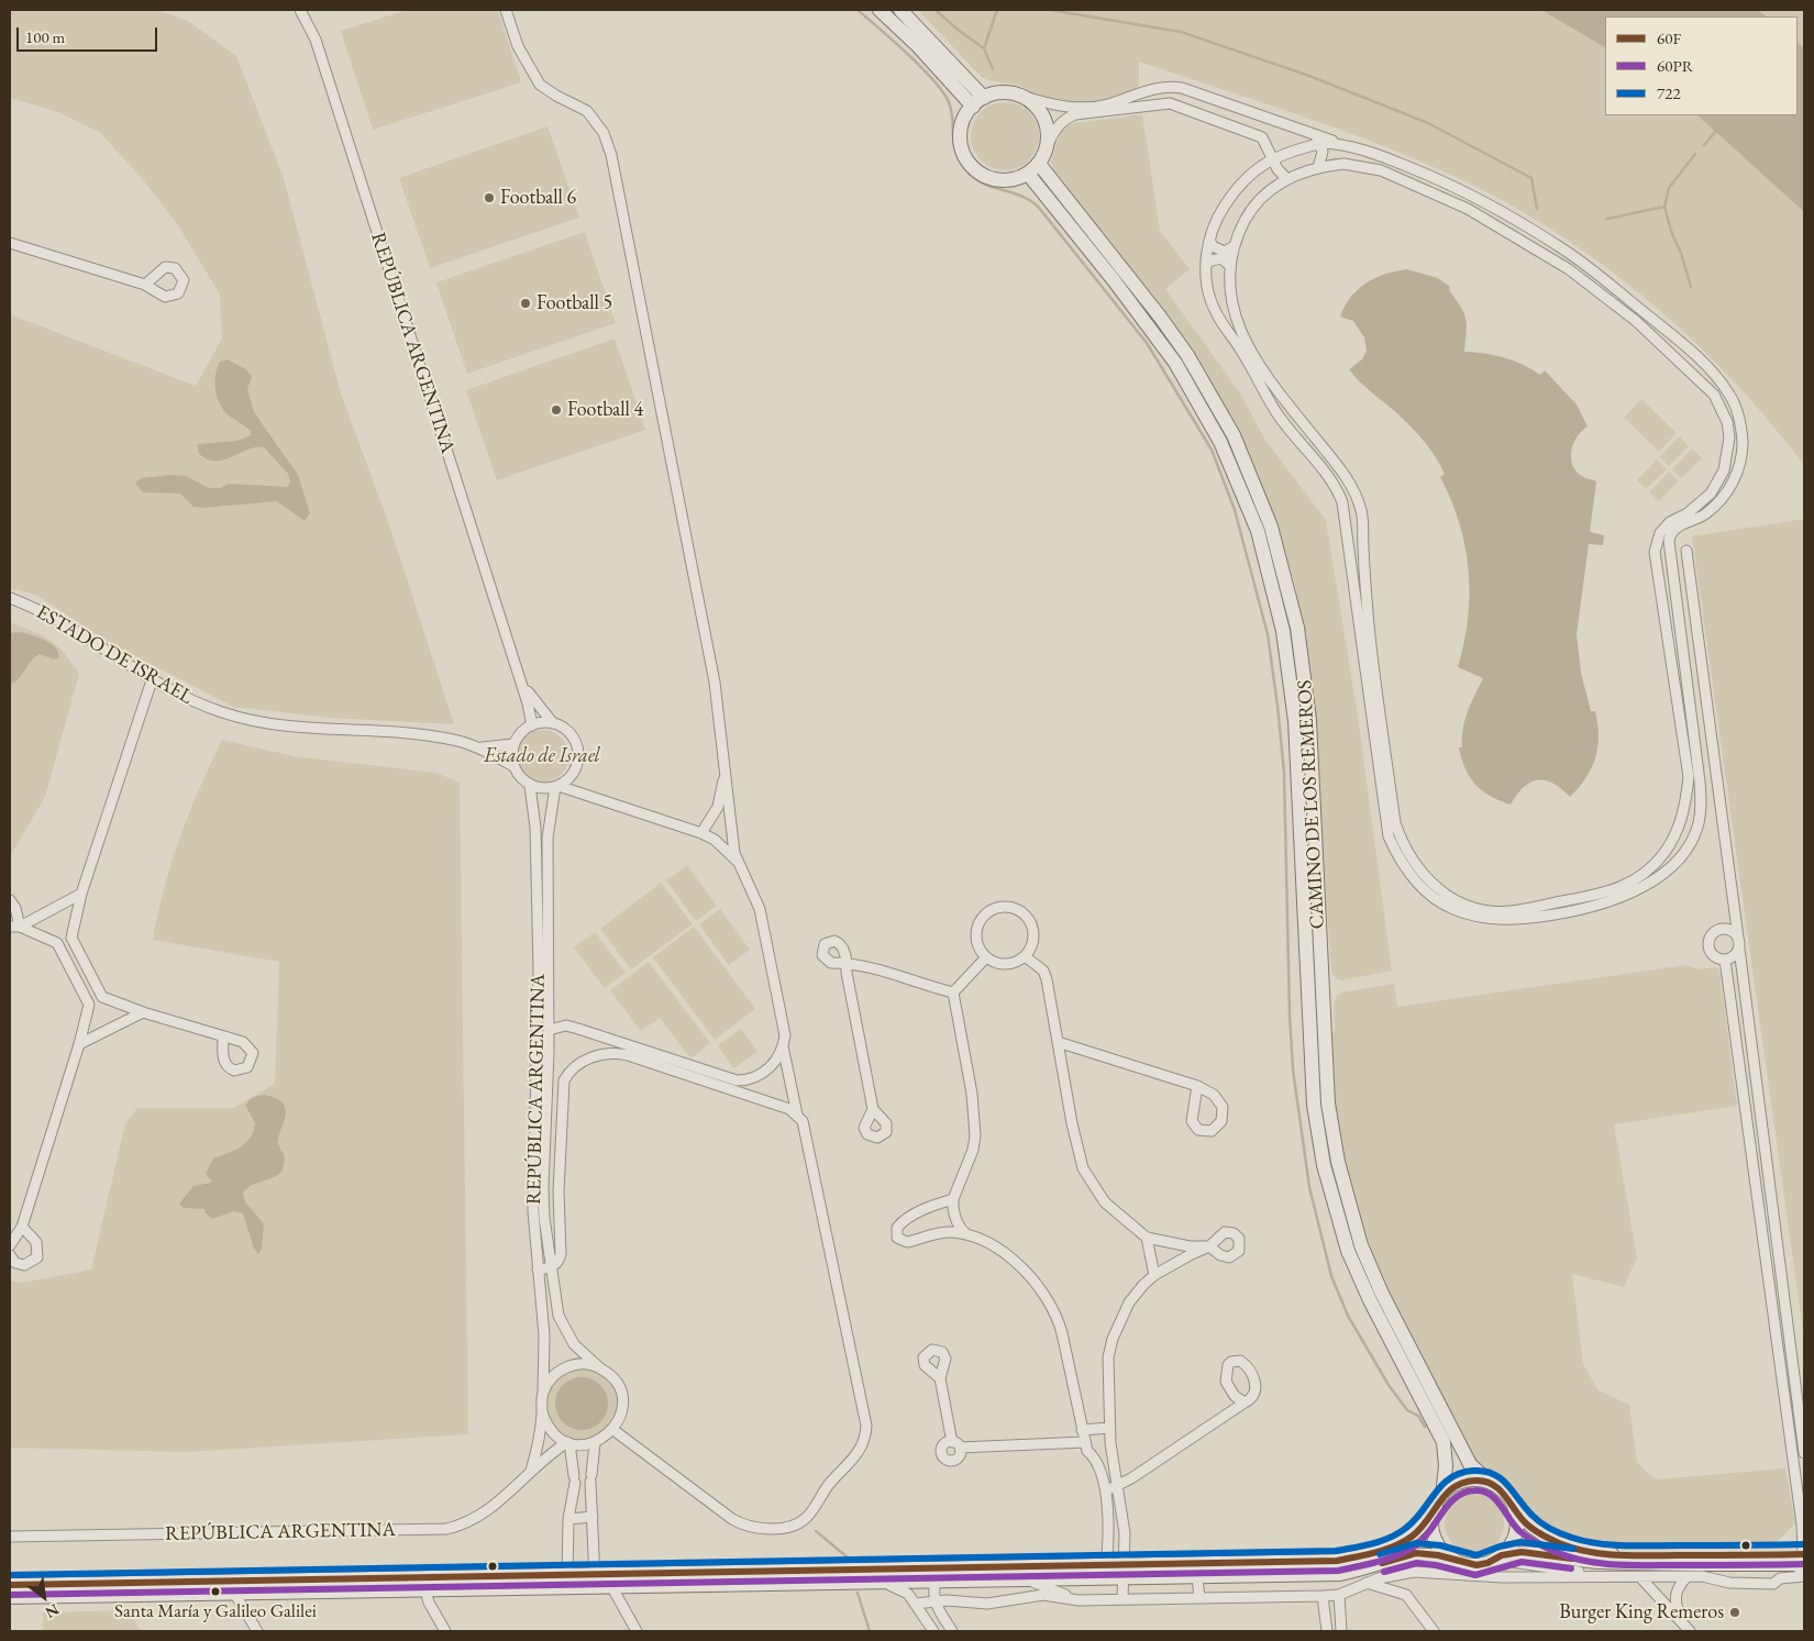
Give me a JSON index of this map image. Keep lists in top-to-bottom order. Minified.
{"streets":{"main road":["CAMINO DE LOS REMEROS"],"street":["REPÚBLICA ARGENTINA","ESTADO DE ISRAEL"]},"crossings":[["REPÚBLICA ARGENTINA","ESTADO DE ISRAEL"]],"parks":["Estado de Israel"],"places":["Football 6","Football 5","Football 4","Santa María y Galileo Galilei","Burger King Remeros"],"lines":["transit line 722","transit line 60F","transit line 60PR"],"legend":["60F","60PR","722"],"scale_bar":"100 m","north":"bottom right"}
